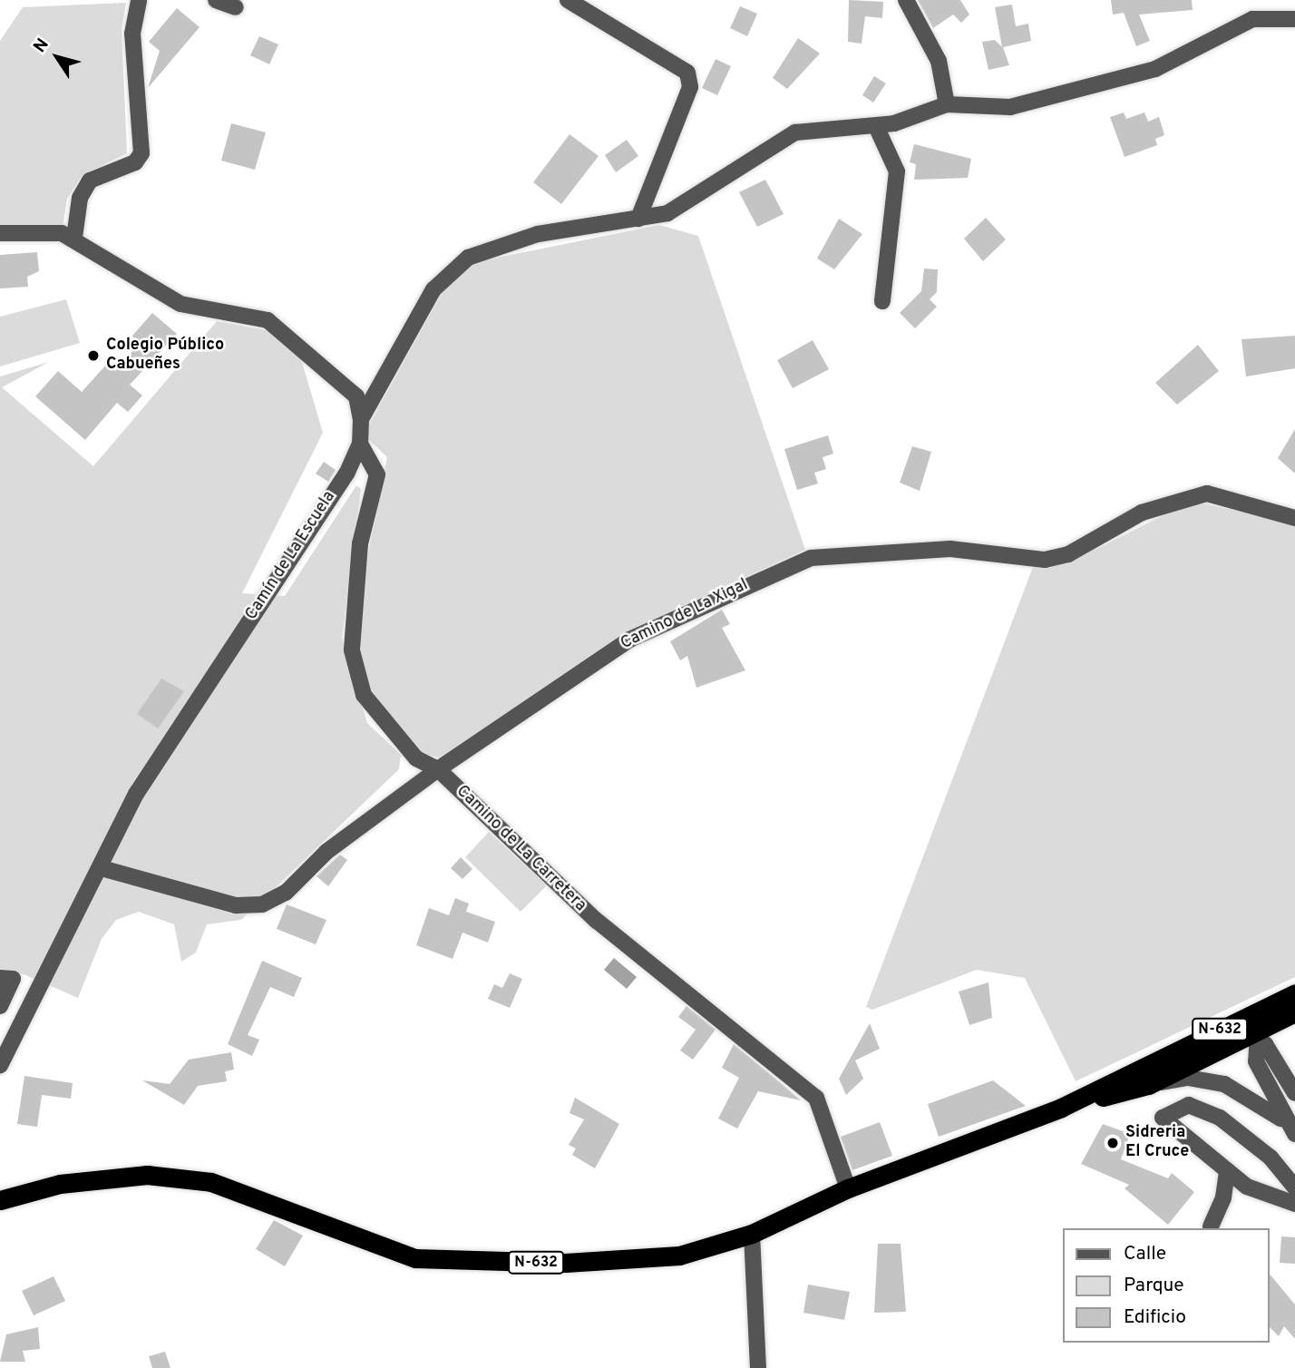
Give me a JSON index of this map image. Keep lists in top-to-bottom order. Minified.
{"streets":{"highway":["N-632"],"street":["Camín de La Escuela","Camino de La Xigal","Camino de La Carretera"]},"crossings":[["Camín de La Escuela","Camino de La Xigal"],["Camín de La Escuela","Camino de La Carretera"],["Camino de La Xigal","Camino de La Carretera"],["Camino de La Carretera","N-632"]],"places":["Colegio Público Cabueñes","Sidreria El Cruce"],"legend":["Calle","Parque","Edificio"],"north":"top left"}
